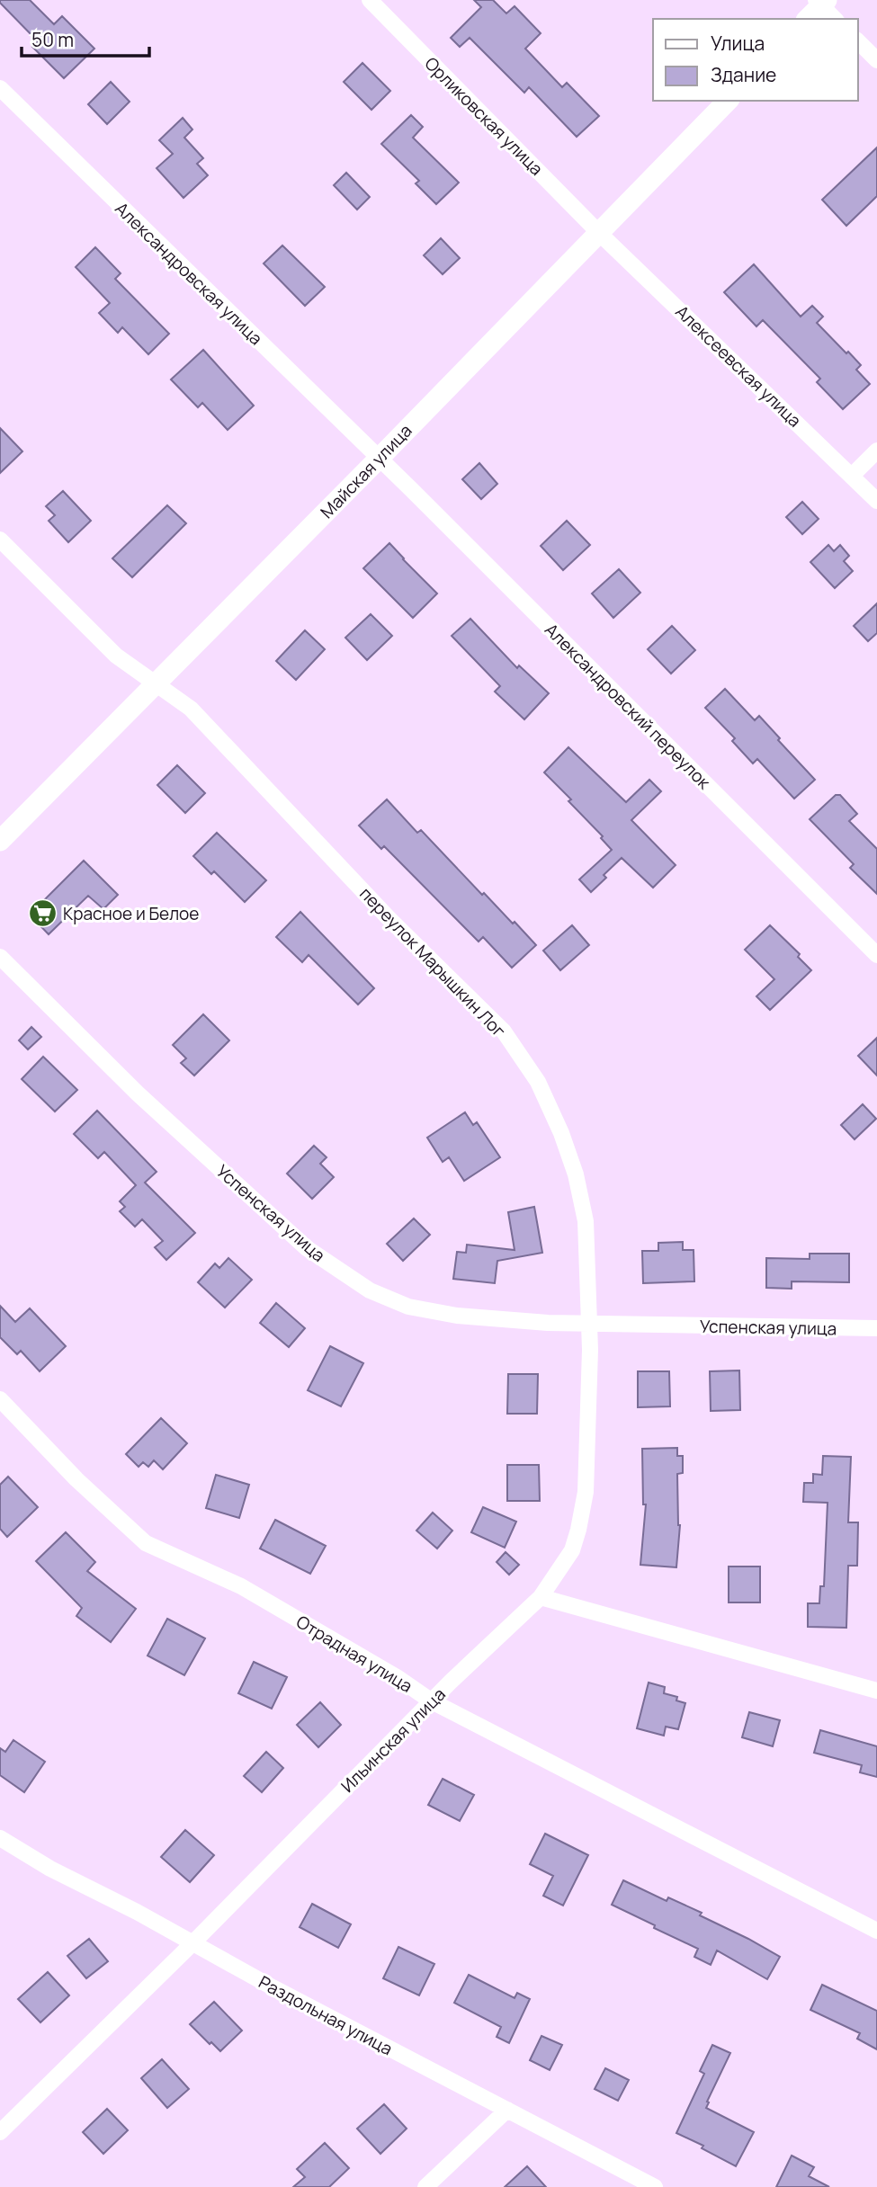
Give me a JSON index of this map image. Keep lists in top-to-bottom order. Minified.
{"streets":{"street":["Орликовская улица","Александровская улица","Алексеевская улица","Майская улица","Александровский переулок","переулок Марышкин Лог","Успенская улица","Отрадная улица","Ильинская улица","Раздольная улица"]},"crossings":[["Орликовская улица","Алексеевская улица"],["Орликовская улица","Майская улица"],["Александровская улица","Майская улица"],["Александровская улица","Александровский переулок"],["Алексеевская улица","Майская улица"],["Майская улица","Александровский переулок"],["Майская улица","переулок Марышкин Лог"],["переулок Марышкин Лог","Успенская улица"],["переулок Марышкин Лог","Ильинская улица"],["Отрадная улица","Ильинская улица"],["Ильинская улица","Раздольная улица"]],"places":{"supermarket":["Красное и Белое"]},"legend":["Улица","Здание"],"scale_bar":"50 m"}
